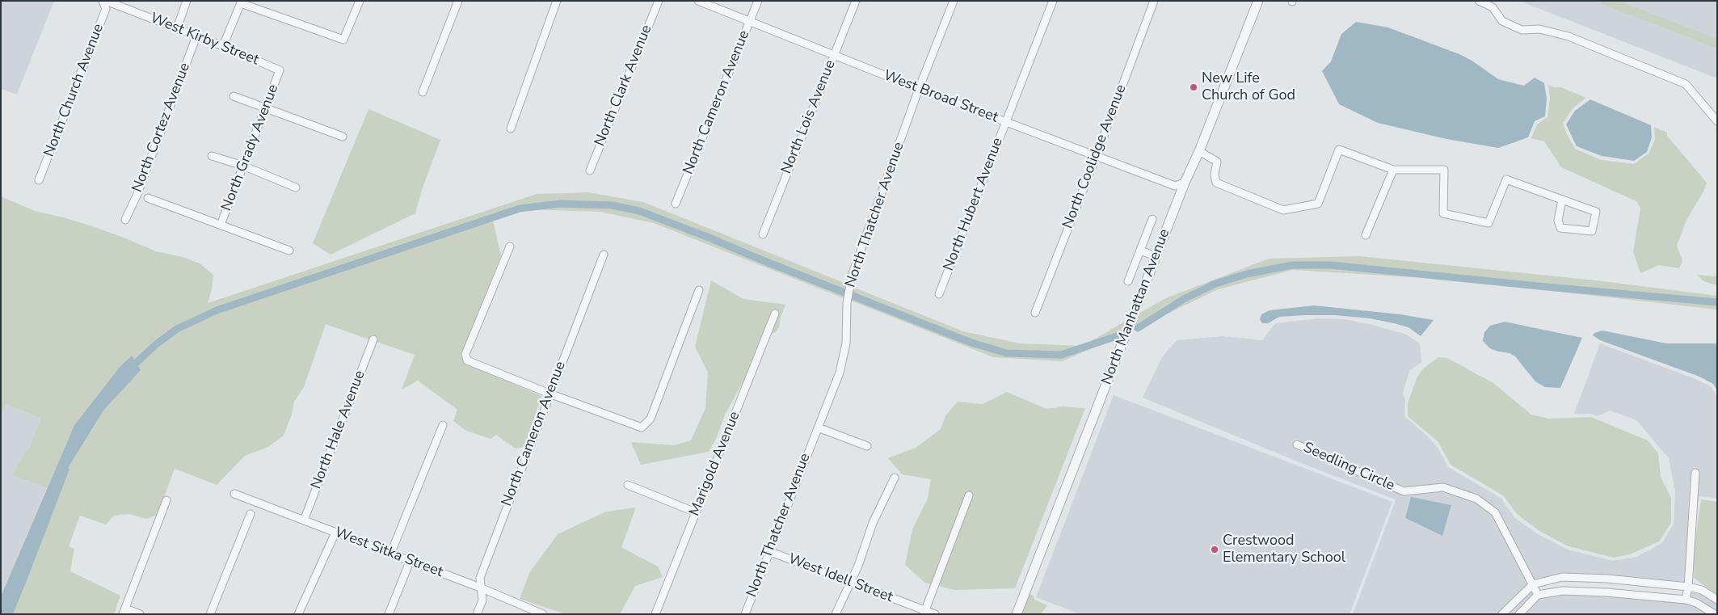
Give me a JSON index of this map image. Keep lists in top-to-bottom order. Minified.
{"streets":{"street":["West Kirby Street","North Clark Avenue","North Church Avenue","West Broad Street","North Cameron Avenue","North Lois Avenue","North Cortez Avenue","North Grady Avenue","North Coolidge Avenue","North Hubert Avenue","North Thatcher Avenue","North Manhattan Avenue","North Hale Avenue","Marigold Avenue","Seedling Circle","West Sitka Street","West Idell Street"]},"crossings":[["West Kirby Street","North Cortez Avenue"],["West Kirby Street","North Grady Avenue"],["West Broad Street","North Cameron Avenue"],["West Broad Street","North Lois Avenue"],["West Broad Street","North Coolidge Avenue"],["West Broad Street","North Hubert Avenue"],["West Broad Street","North Thatcher Avenue"],["West Broad Street","North Manhattan Avenue"],["North Cameron Avenue","West Sitka Street"],["North Thatcher Avenue","West Idell Street"],["North Hale Avenue","West Sitka Street"]],"places":["New Life Church of God","Crestwood Elementary School"]}
